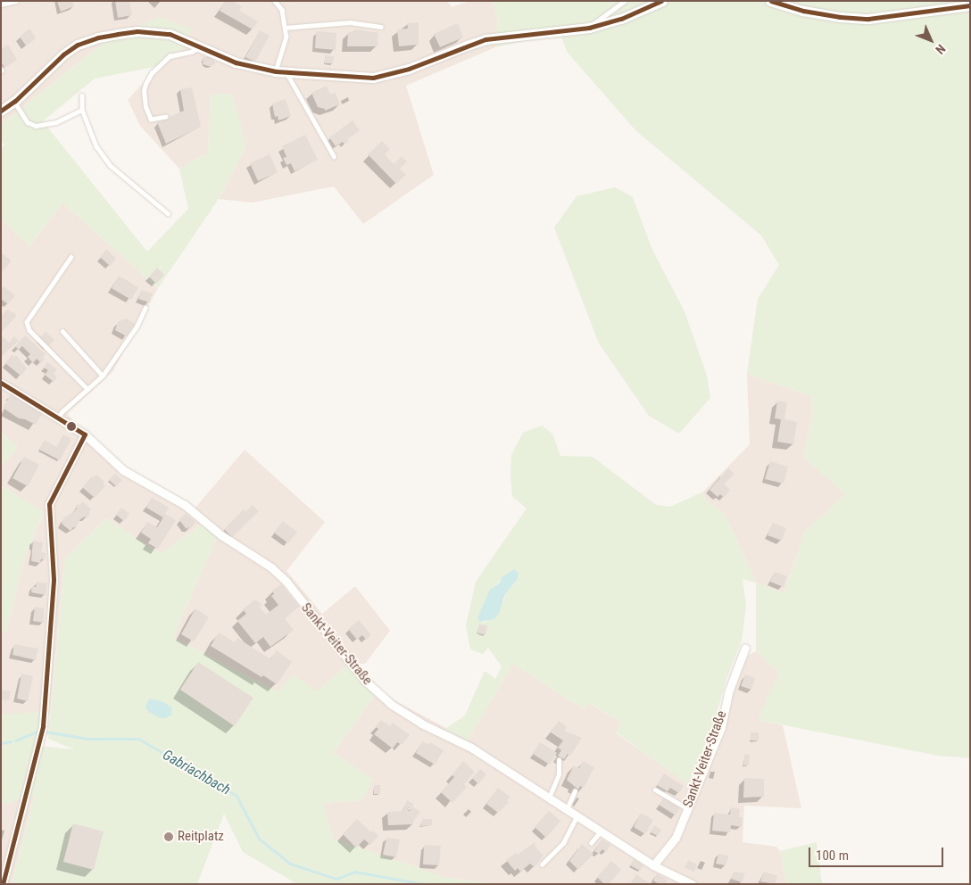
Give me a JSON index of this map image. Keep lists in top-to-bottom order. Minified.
{"streets":{"street":["Sankt-Veiter-Straße"]},"water":["Gabriachbach"],"places":["Reitplatz"],"scale_bar":"100 m","north":"bottom right"}
